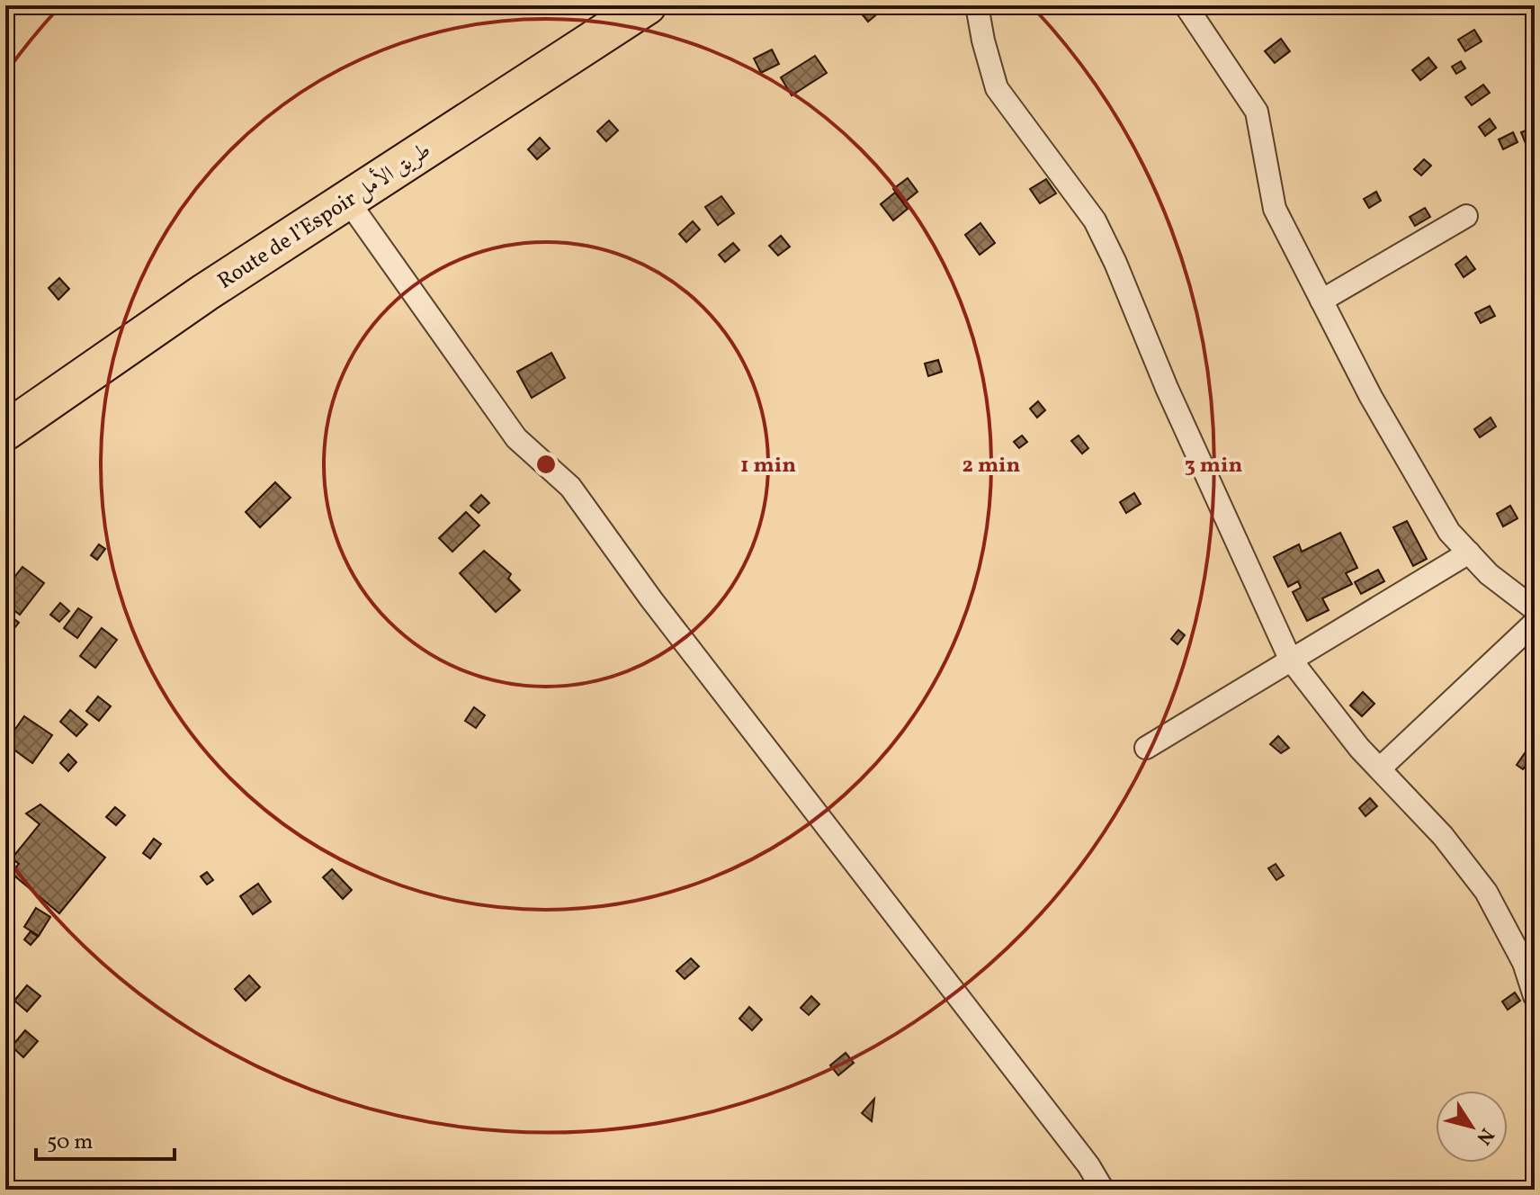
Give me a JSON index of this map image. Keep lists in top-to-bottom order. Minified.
{"streets":{"highway":["Route de l’Espoir طريق الأمل"]},"scale_bar":"50 m","north":"bottom right","rings":["1 min","2 min","3 min"]}
